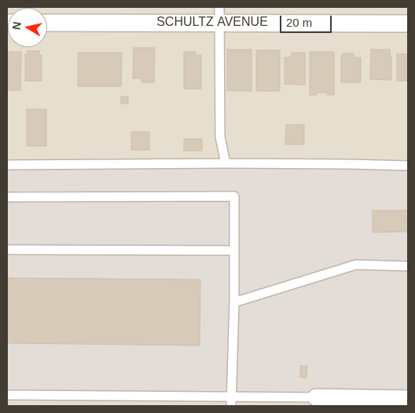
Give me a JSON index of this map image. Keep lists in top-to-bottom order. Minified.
{"streets":{"street":["SCHULTZ AVENUE"]},"scale_bar":"20 m","north":"left"}
